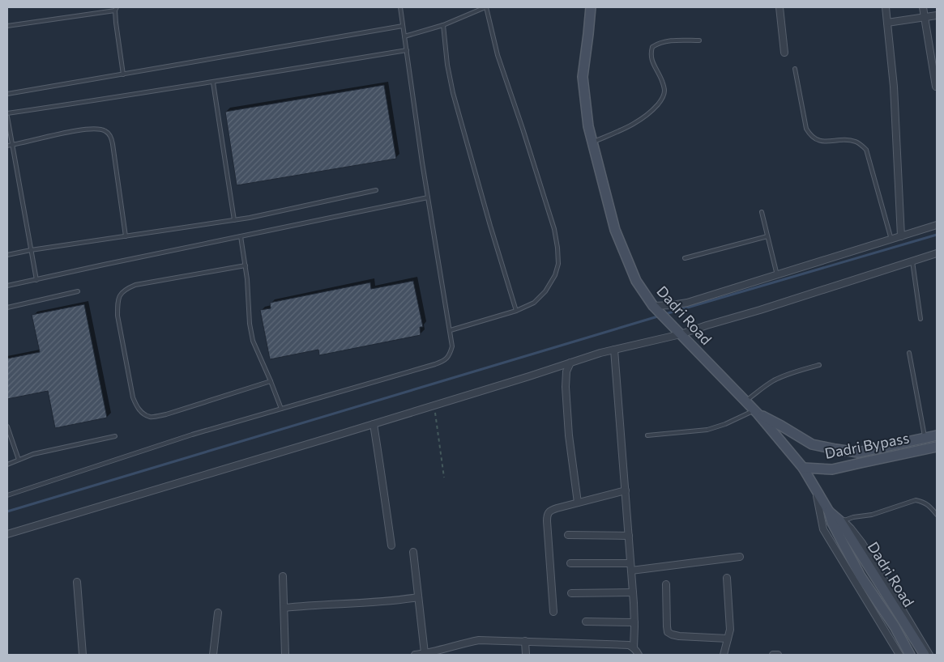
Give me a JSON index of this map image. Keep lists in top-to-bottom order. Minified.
{"streets":{"main road":["Dadri Road","Dadri Bypass"]},"crossings":[["Dadri Road","Dadri Bypass"]]}
